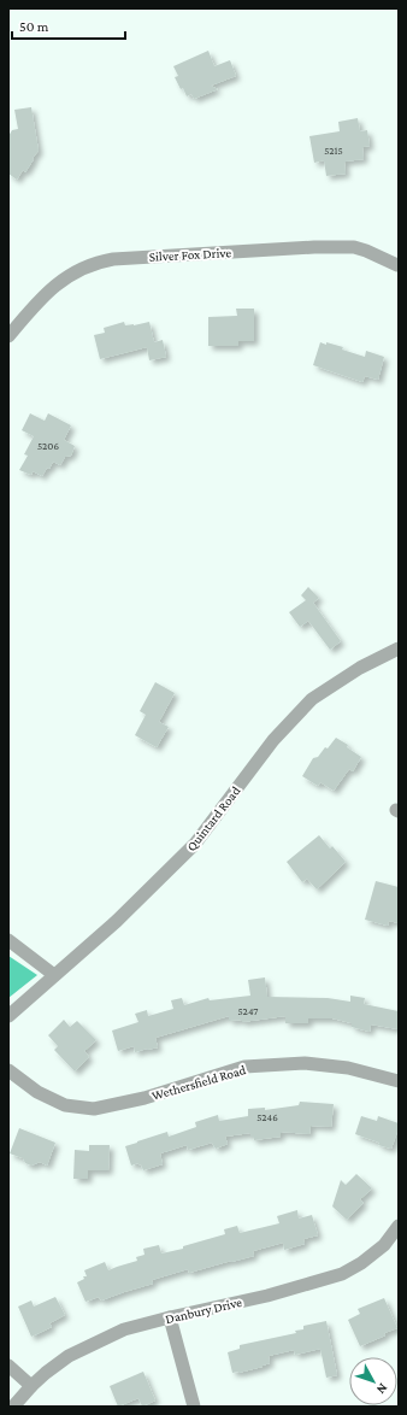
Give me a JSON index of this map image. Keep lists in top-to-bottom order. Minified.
{"streets":{"street":["Silver Fox Drive","Quintard Road","Wethersfield Road","Danbury Drive"]},"house_numbers":["5215","5206","5247","5246"],"scale_bar":"50 m","north":"bottom right"}
